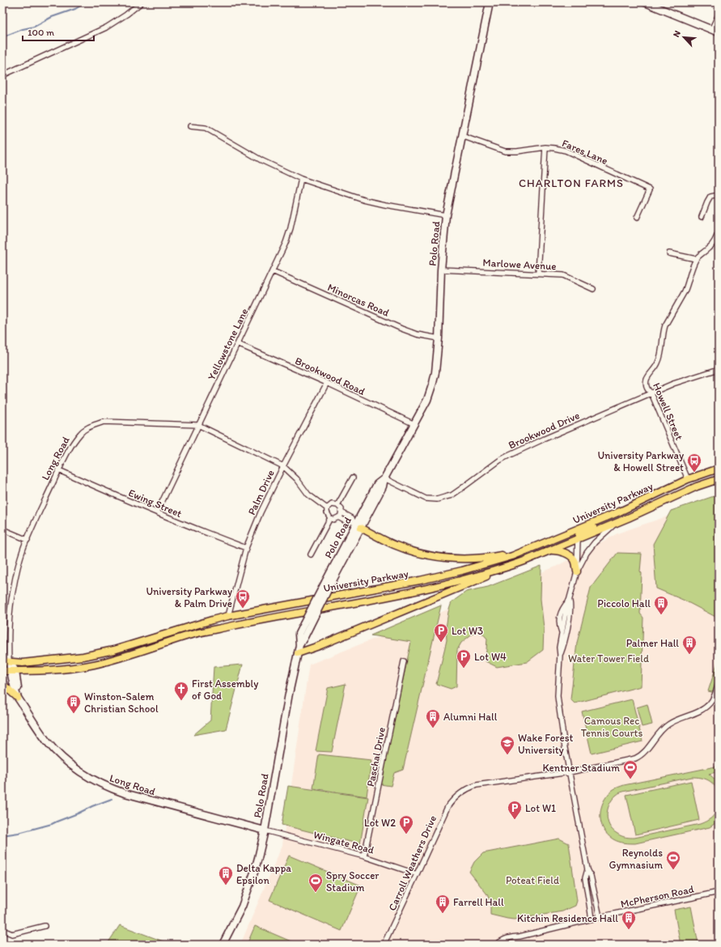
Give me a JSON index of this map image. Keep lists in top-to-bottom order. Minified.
{"streets":{"main road":["Polo Road","Long Road","University Parkway"],"street":["Fares Lane","Marlowe Avenue","Minorcas Road","Yellowstone Lane","Brookwood Road","Howell Street","Brookwood Drive","Palm Drive","Ewing Street","Paschal Drive","Wingate Road","Carroll Weathers Drive","McPherson Road"]},"crossings":[["Fares Lane","Polo Road"],["Polo Road","Marlowe Avenue"],["Polo Road","Minorcas Road"],["Polo Road","Brookwood Road"],["Polo Road","Brookwood Drive"],["Polo Road","Long Road"],["Polo Road","Wingate Road"],["Minorcas Road","Yellowstone Lane"],["Yellowstone Lane","Brookwood Road"],["Yellowstone Lane","Long Road"],["Yellowstone Lane","Ewing Street"],["Brookwood Road","Palm Drive"],["Howell Street","Brookwood Drive"],["Howell Street","University Parkway"],["Long Road","Palm Drive"],["Long Road","Ewing Street"],["Long Road","University Parkway"],["Long Road","Wingate Road"],["Palm Drive","Ewing Street"],["Palm Drive","University Parkway"],["Paschal Drive","Wingate Road"],["Wingate Road","Carroll Weathers Drive"]],"districts":["CHARLTON FARMS"],"parks":["Water Tower Field","Camous Rec Tennis Courts","Poteat Field"],"places":{"bus stop":["University Parkway & Howell Street","University Parkway & Palm Drive"],"building":["Piccolo Hall","Palmer Hall","Winston-Salem Christian School","Alumni Hall","Delta Kappa Epsilon","Farrell Hall","Kitchin Residence Hall"],"parking":["Lot W3","Lot W4","Lot W1","Lot W2"],"church":["First Assembly of God"],"school or university":["Wake Forest University"],"sports":["Kentner Stadium","Reynolds Gymnasium","Spry Soccer Stadium"]},"scale_bar":"100 m","north":"top left"}
